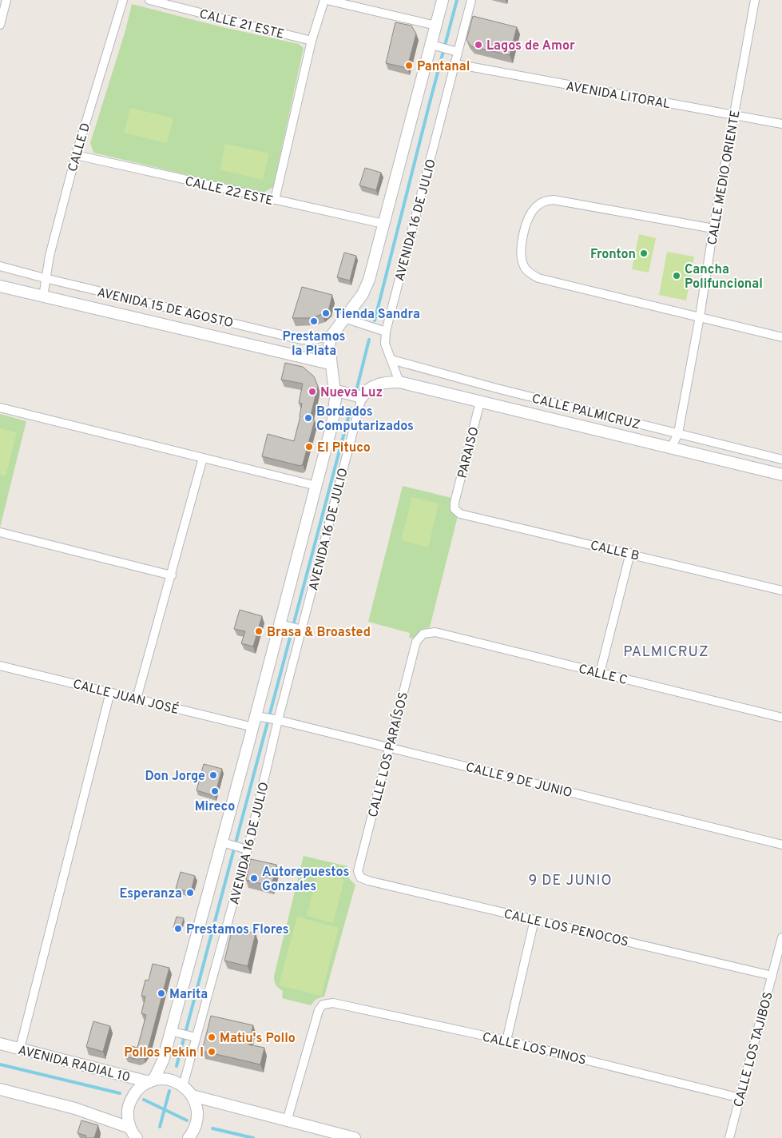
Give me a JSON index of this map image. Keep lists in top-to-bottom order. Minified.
{"streets":{"street":["CALLE 21 ESTE","AVENIDA LITORAL","CALLE D","CALLE MEDIO ORIENTE","CALLE 22 ESTE","AVENIDA 16 DE JULIO","AVENIDA 15 DE AGOSTO","CALLE PALMICRUZ","PARAISO","CALLE B","CALLE C","CALLE JUAN JOSÉ","CALLE LOS PARAÍSOS","CALLE 9 DE JUNIO","CALLE LOS PENOCOS","CALLE LOS PINOS","CALLE LOS TAJIBOS","AVENIDA RADIAL 10"]},"crossings":[["AVENIDA LITORAL","CALLE MEDIO ORIENTE"],["AVENIDA LITORAL","AVENIDA 16 DE JULIO"],["CALLE D","CALLE 22 ESTE"],["CALLE D","AVENIDA 15 DE AGOSTO"],["CALLE MEDIO ORIENTE","CALLE PALMICRUZ"],["AVENIDA 16 DE JULIO","AVENIDA 15 DE AGOSTO"],["AVENIDA 16 DE JULIO","CALLE PALMICRUZ"],["AVENIDA 16 DE JULIO","CALLE JUAN JOSÉ"],["AVENIDA 16 DE JULIO","CALLE 9 DE JUNIO"],["AVENIDA 16 DE JULIO","AVENIDA RADIAL 10"],["CALLE PALMICRUZ","PARAISO"],["PARAISO","CALLE B"],["CALLE C","CALLE LOS PARAÍSOS"],["CALLE LOS PARAÍSOS","CALLE 9 DE JUNIO"],["CALLE LOS PARAÍSOS","CALLE LOS PENOCOS"],["CALLE LOS PENOCOS","CALLE LOS TAJIBOS"],["CALLE LOS PINOS","CALLE LOS TAJIBOS"]],"districts":["PALMICRUZ","9 DE JUNIO"],"places":["Lagos de Amor","Pantanal","Fronton","Cancha Polifuncional","Tienda Sandra","Prestamos la Plata","Nueva Luz","Bordados Computarizados","El Pituco","Brasa & Broasted","Don Jorge","Mireco","Autorepuestos Gonzales","Esperanza","Prestamos Flores","Marita","Matiu's Pollo","Pollos Pekin I"]}
